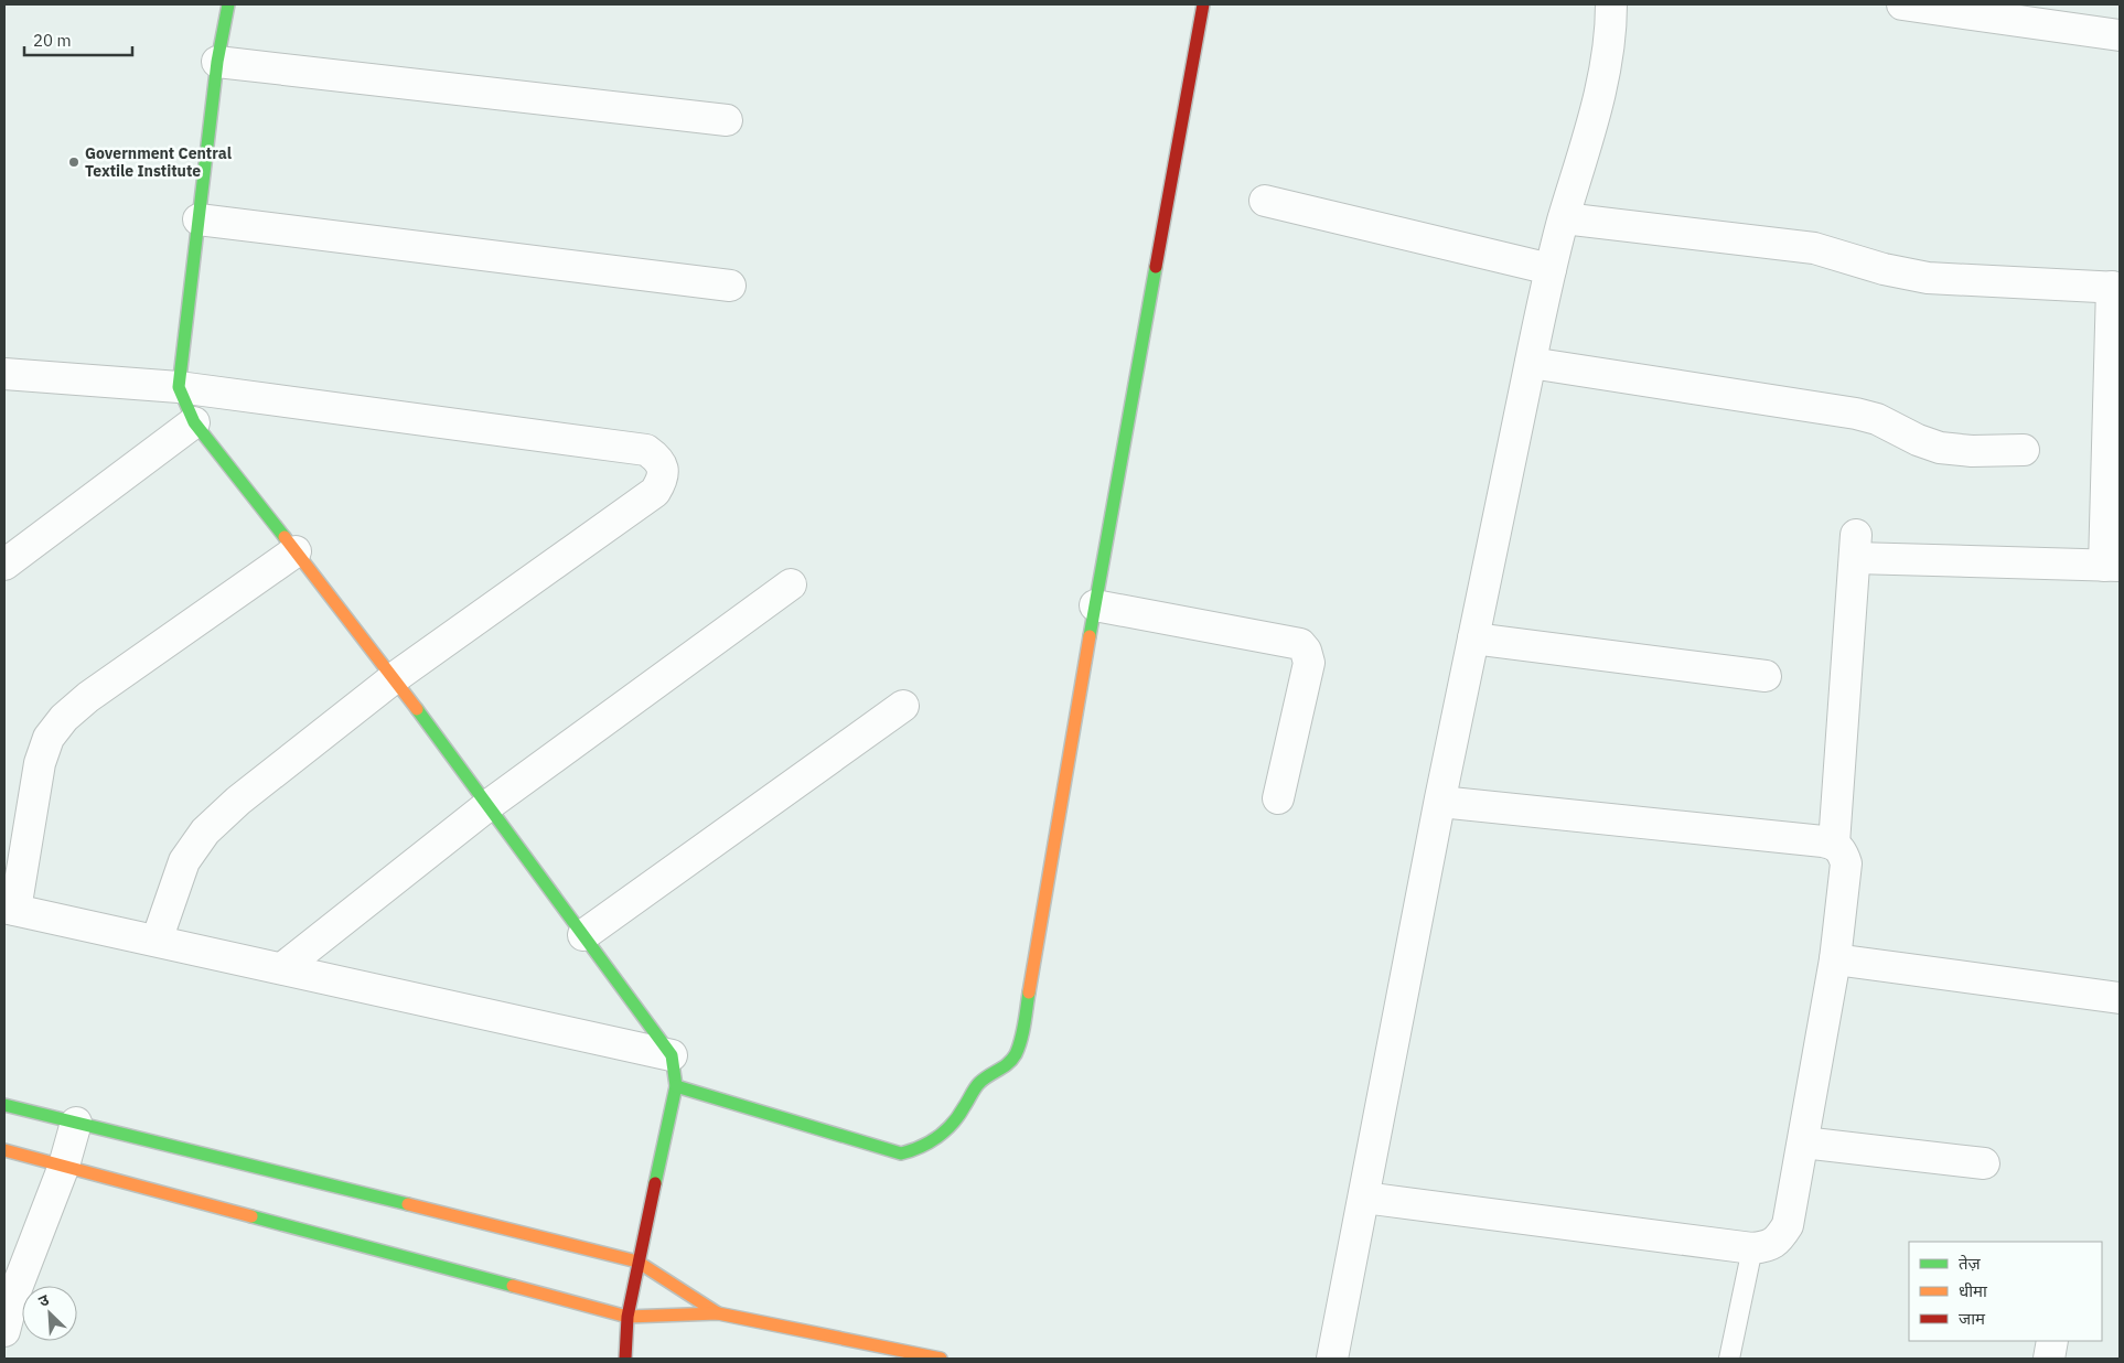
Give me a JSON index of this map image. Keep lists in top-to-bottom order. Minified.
{"places":["Government Central Textile Institute"],"legend":["तेज़","धीमा","जाम"],"scale_bar":"20 m","north":"top left"}
